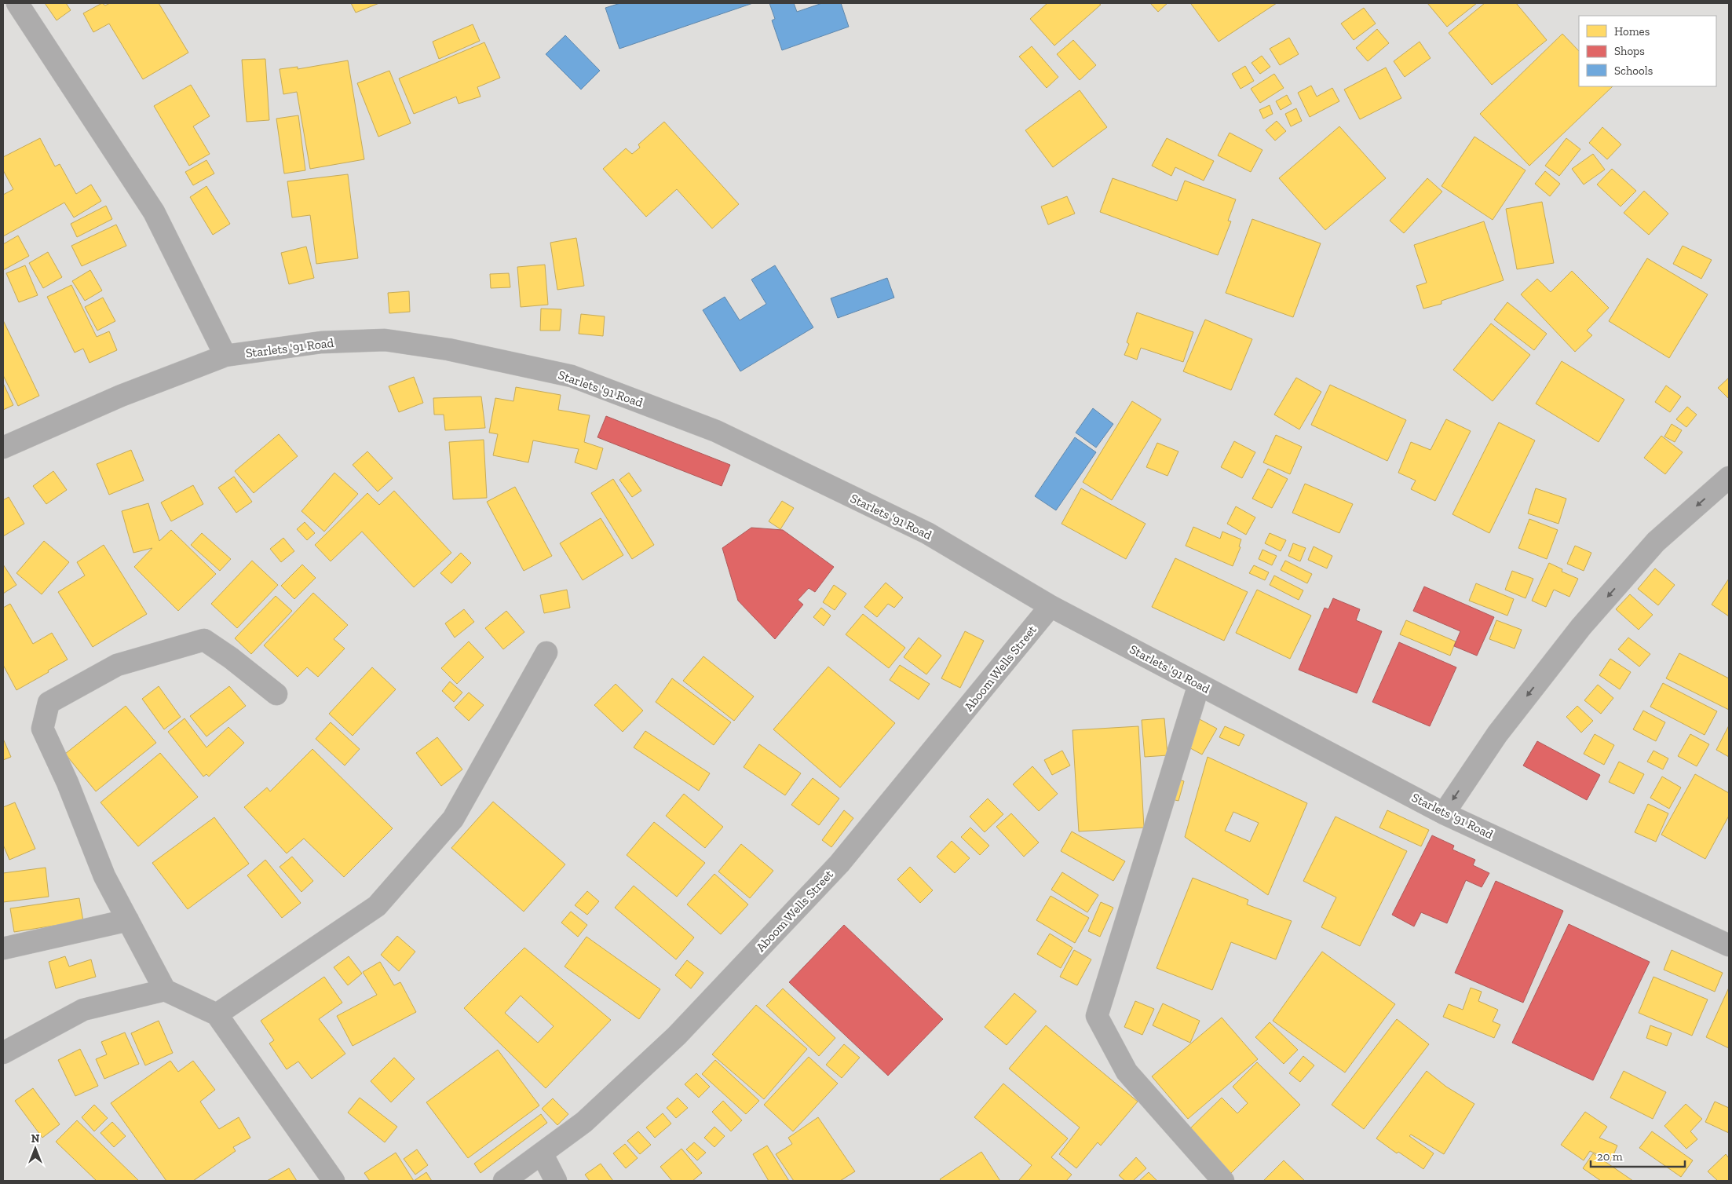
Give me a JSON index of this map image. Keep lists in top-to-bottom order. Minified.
{"streets":{"street":["Starlets '91 Road","Aboom Wells Street"]},"crossings":[["Starlets '91 Road","Aboom Wells Street"]],"legend":["Homes","Shops","Schools"],"scale_bar":"20 m","north":"top"}
